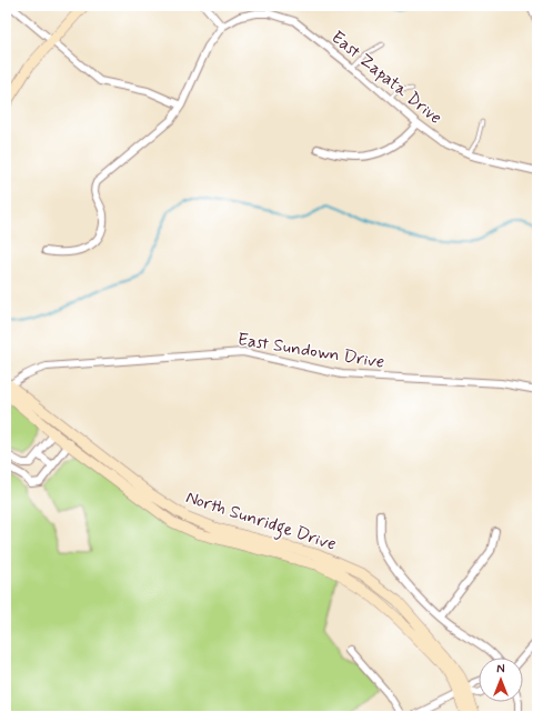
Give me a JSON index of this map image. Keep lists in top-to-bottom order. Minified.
{"streets":{"street":["East Zapata Drive","East Sundown Drive","North Sunridge Drive"]},"crossings":[["East Sundown Drive","North Sunridge Drive"]],"north":"top"}
